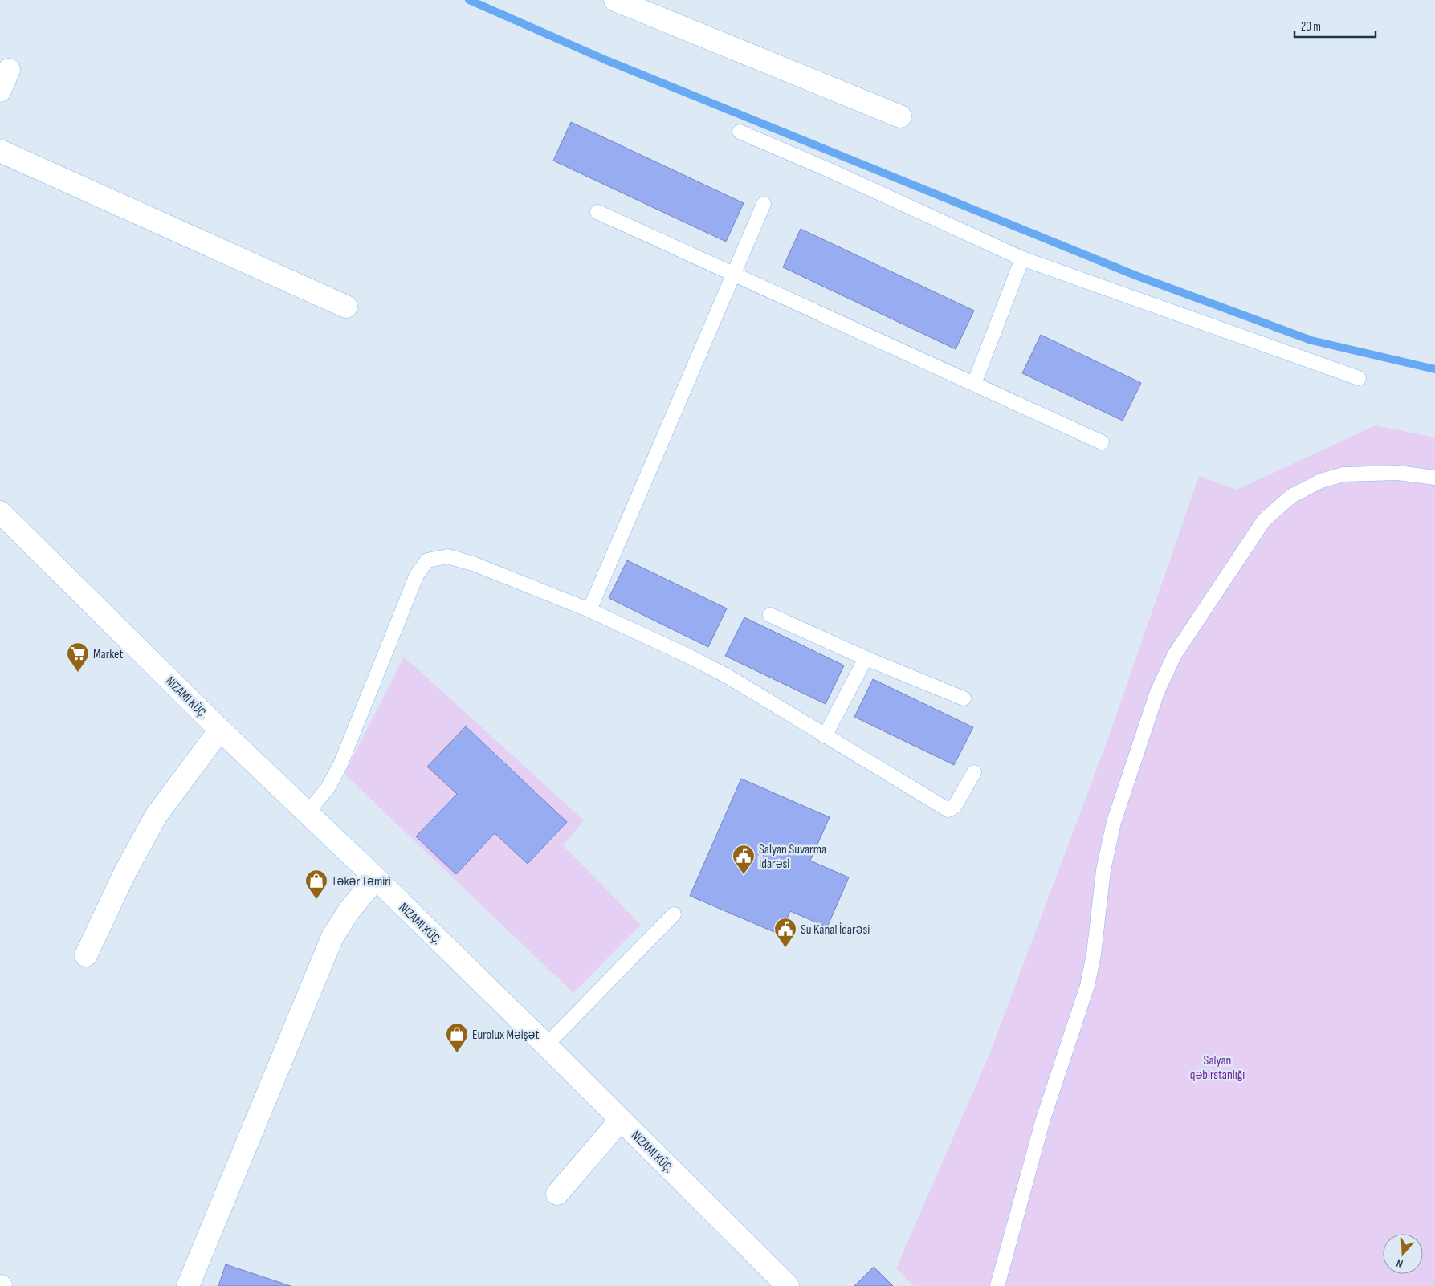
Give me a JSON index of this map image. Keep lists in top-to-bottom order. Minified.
{"streets":{"street":["NIZAMI KÜÇ."]},"parks":["Salyan qəbirstanlığı"],"places":{"supermarket":["Market"],"public building":["Salyan Suvarma İdarəsi","Su Kanal İdarəsi"],"shop":["Təkər Təmiri","Eurolux Məişət"]},"scale_bar":"20 m","north":"bottom"}
